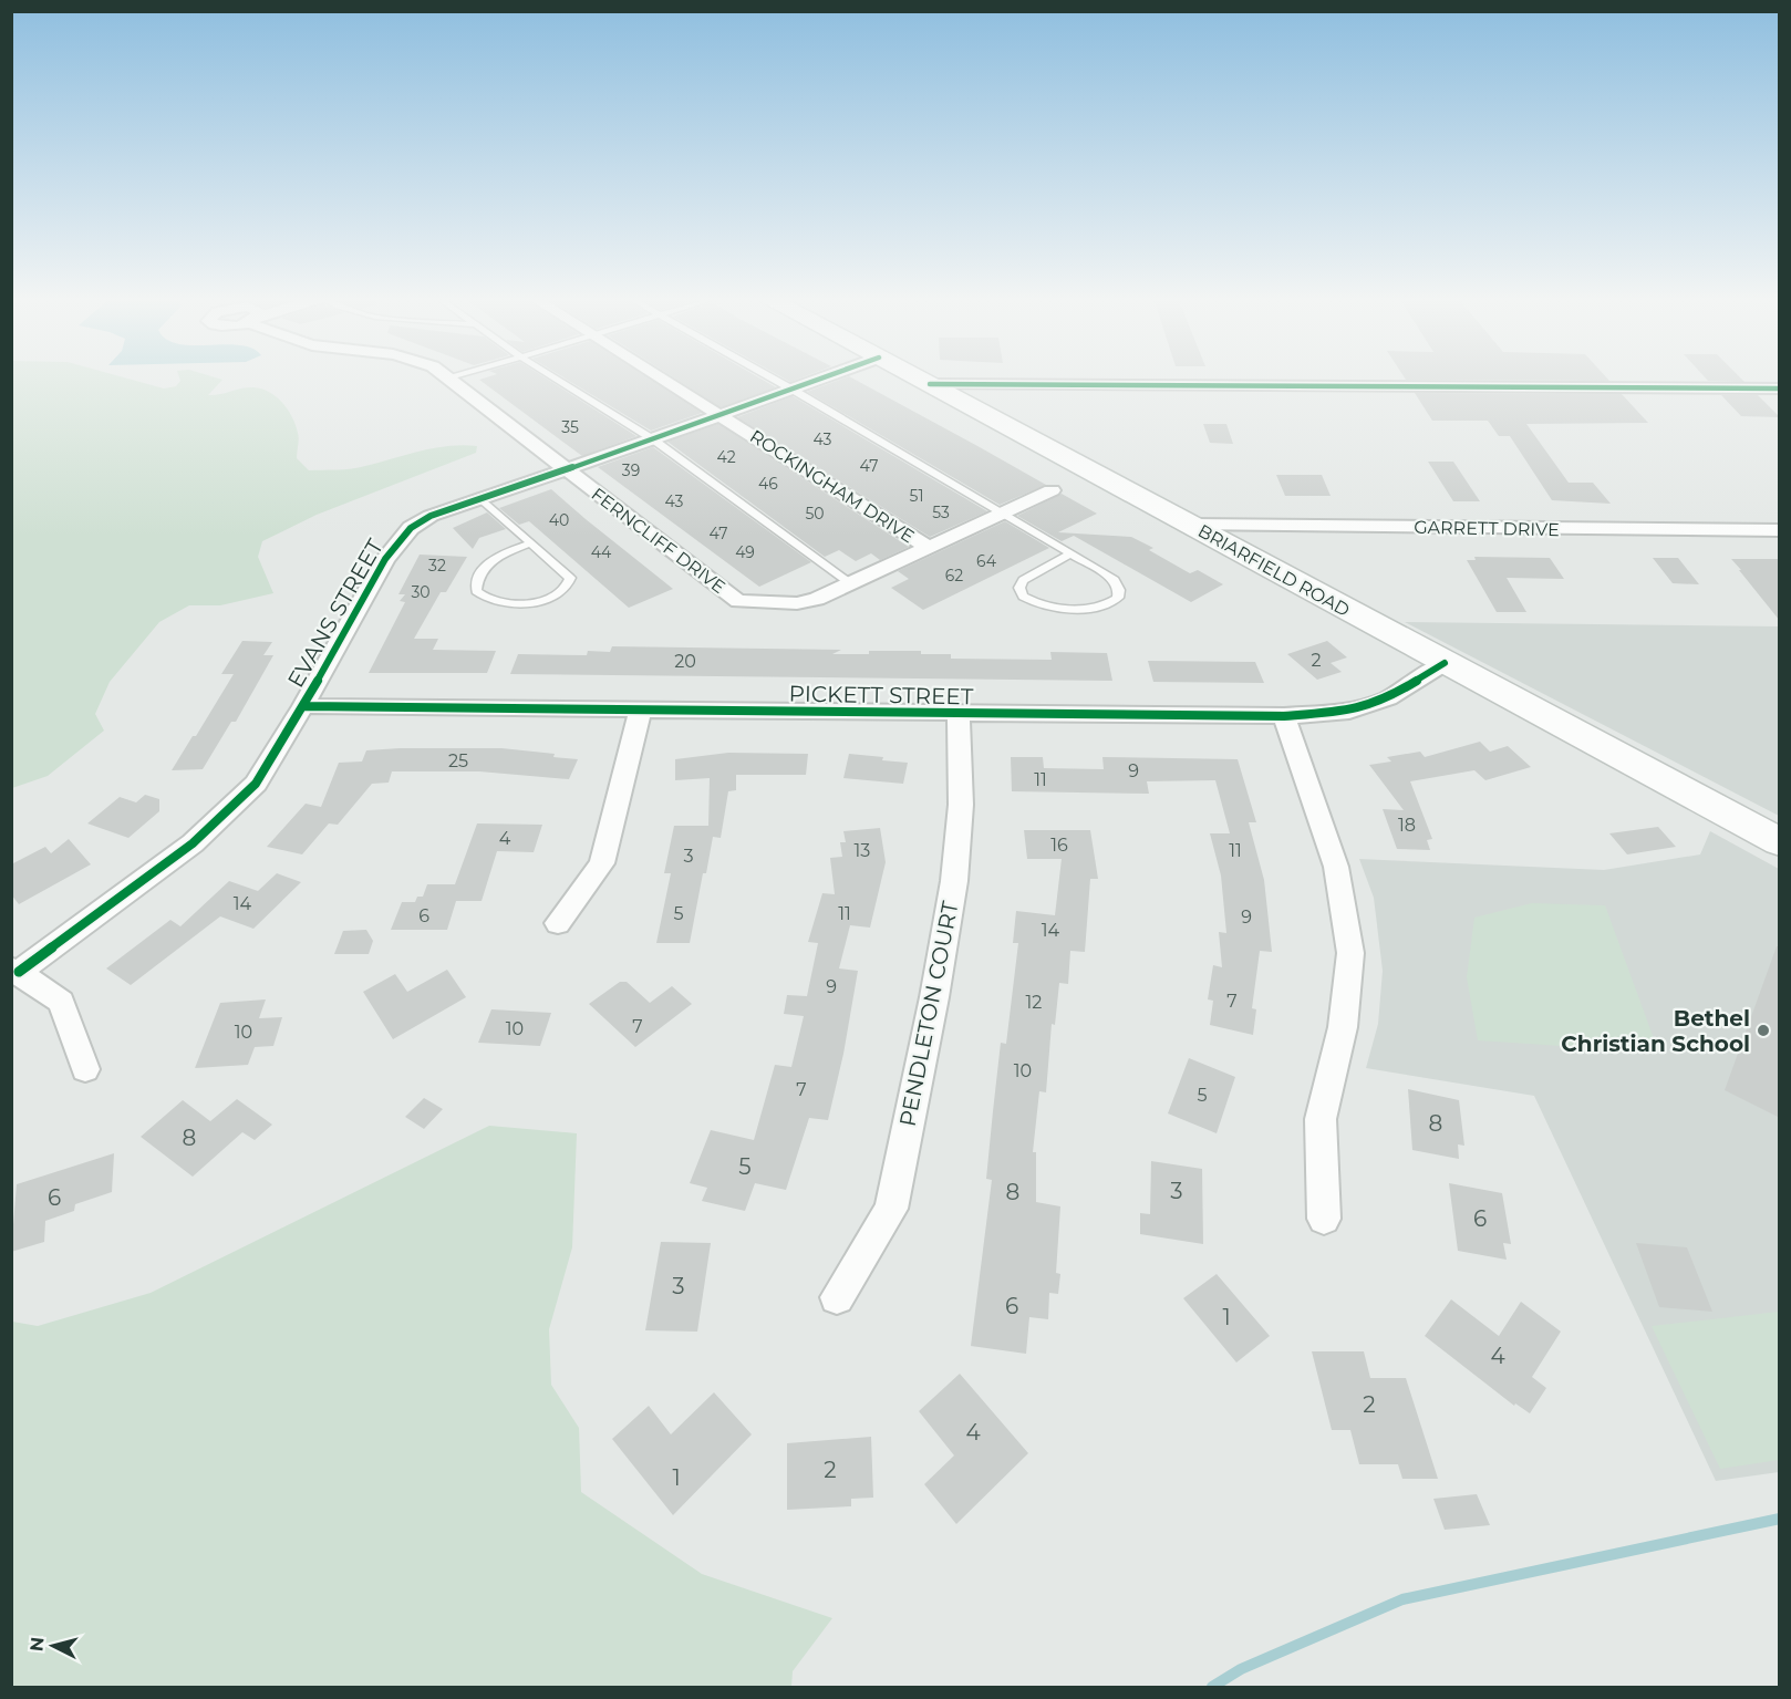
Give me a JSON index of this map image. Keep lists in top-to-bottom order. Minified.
{"streets":{"main road":["BRIARFIELD ROAD"],"street":["ROCKINGHAM DRIVE","GARRETT DRIVE","FERNCLIFF DRIVE","EVANS STREET","PICKETT STREET","PENDLETON COURT"]},"crossings":[["ROCKINGHAM DRIVE","FERNCLIFF DRIVE"],["ROCKINGHAM DRIVE","EVANS STREET"],["GARRETT DRIVE","BRIARFIELD ROAD"],["FERNCLIFF DRIVE","EVANS STREET"],["BRIARFIELD ROAD","PICKETT STREET"],["EVANS STREET","PICKETT STREET"],["PICKETT STREET","PENDLETON COURT"]],"places":["Bethel Christian School"],"house_numbers":["35","43","42","47","39","46","51","43","53","50","40","47","44","49","64","32","62","30","2","20","25","9","11","18","4","16","13","11","3","14","5","11","6","9","14","9","7","12","7","10","10","10","7","5","8","8","5","3","8","6","6","3","6","1","4","2","4","2","1"],"north":"left"}
